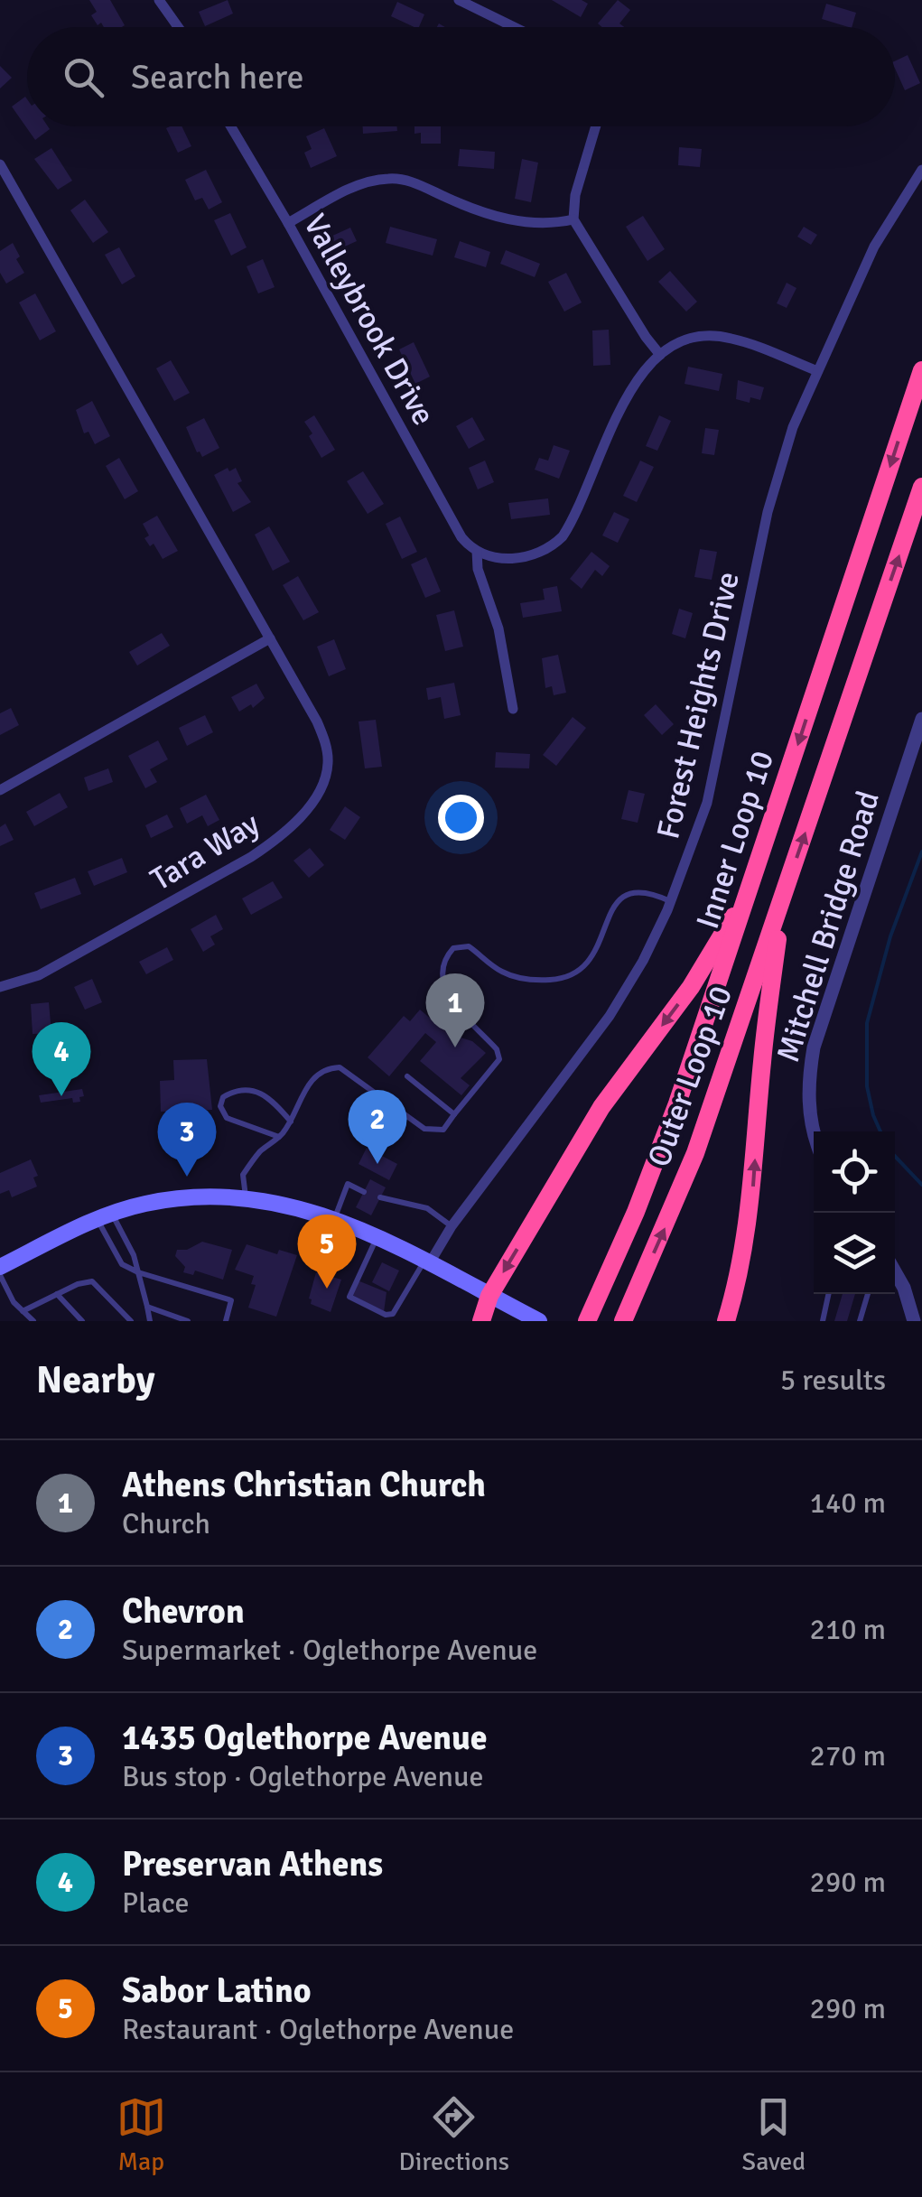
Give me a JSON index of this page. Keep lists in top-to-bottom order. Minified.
{"streets":{"highway":["Inner Loop 10","Outer Loop 10"],"street":["Valleybrook Drive","Forest Heights Drive","Tara Way","Mitchell Bridge Road"]},"one_way":["Inner Loop 10"],"page":{"search":"Search here","pins":["1","4","2","3","5"],"heading":["Nearby","5 results"],"list":[{"mark":"1","name":"Athens Christian Church","note":"Church","value":"140 m"},{"mark":"2","name":"Chevron","note":"Supermarket · Oglethorpe Avenue","value":"210 m"},{"mark":"3","name":"1435 Oglethorpe Avenue","note":"Bus stop · Oglethorpe Avenue","value":"270 m"},{"mark":"4","name":"Preservan Athens","note":"Place","value":"290 m"},{"mark":"5","name":"Sabor Latino","note":"Restaurant · Oglethorpe Avenue","value":"290 m"}],"nav":["Map","Directions","Saved"]}}
